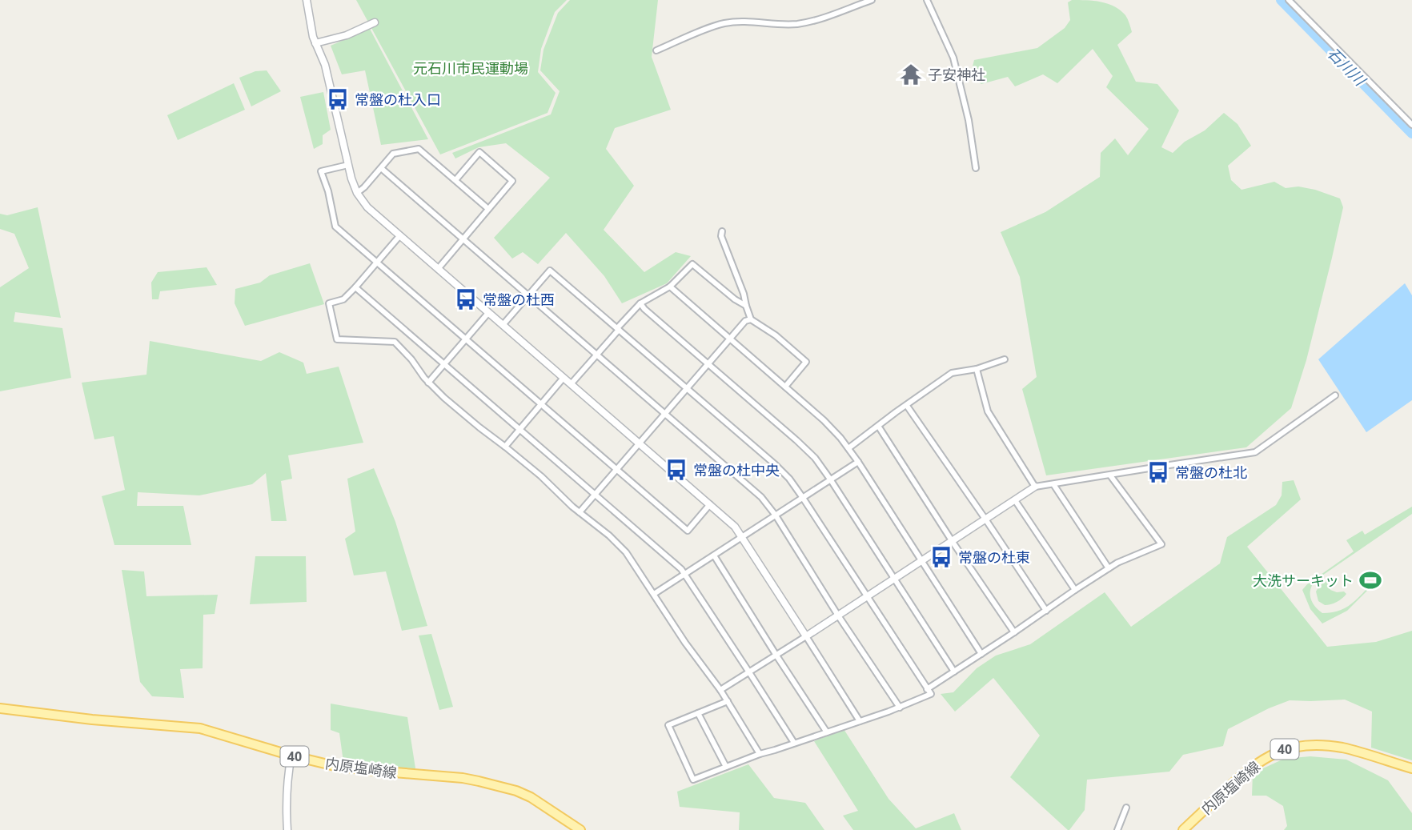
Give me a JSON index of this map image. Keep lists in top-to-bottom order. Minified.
{"streets":{"main road":["40","内原塩崎線"]},"water":["石川川"],"parks":["元石川市民運動場"],"places":{"temple":["子安神社"],"bus stop":["常盤の杜入口","常盤の杜西","常盤の杜中央","常盤の杜北","常盤の杜東"],"sports":["大洗サーキット"]}}
